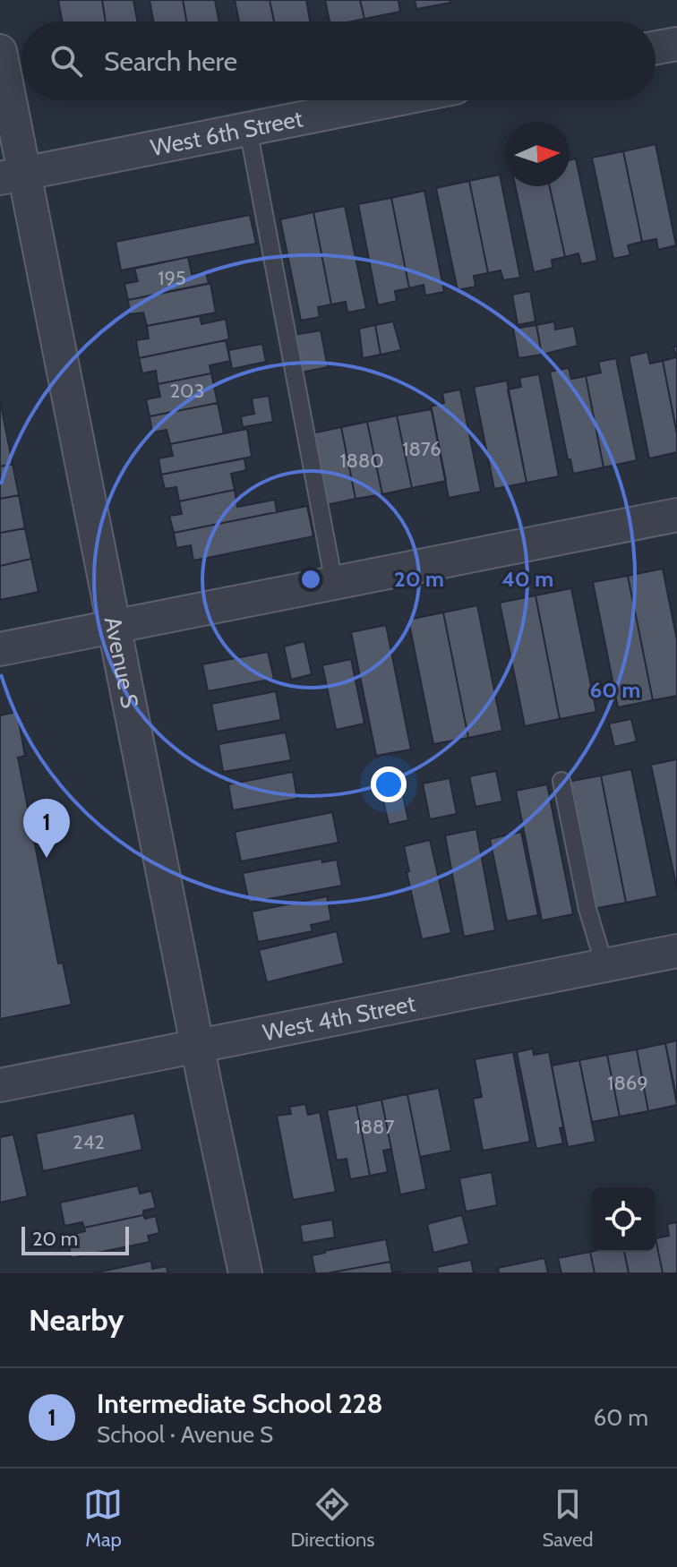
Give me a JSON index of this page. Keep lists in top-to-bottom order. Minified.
{"streets":{"street":["West 6th Street","Avenue S","West 4th Street"]},"crossings":[["West 6th Street","Avenue S"],["Avenue S","West 4th Street"]],"house_numbers":["195","203","1876","1880","1869","1887","242"],"scale_bar":"20 m","north":"right","page":{"search":"Search here","pins":"1","scale":"20 m","heading":"Nearby","list":[{"mark":"1","name":"Intermediate School 228","note":"School · Avenue S","value":"60 m"}],"nav":["Map","Directions","Saved"]},"rings":["20 m","40 m","60 m"]}
